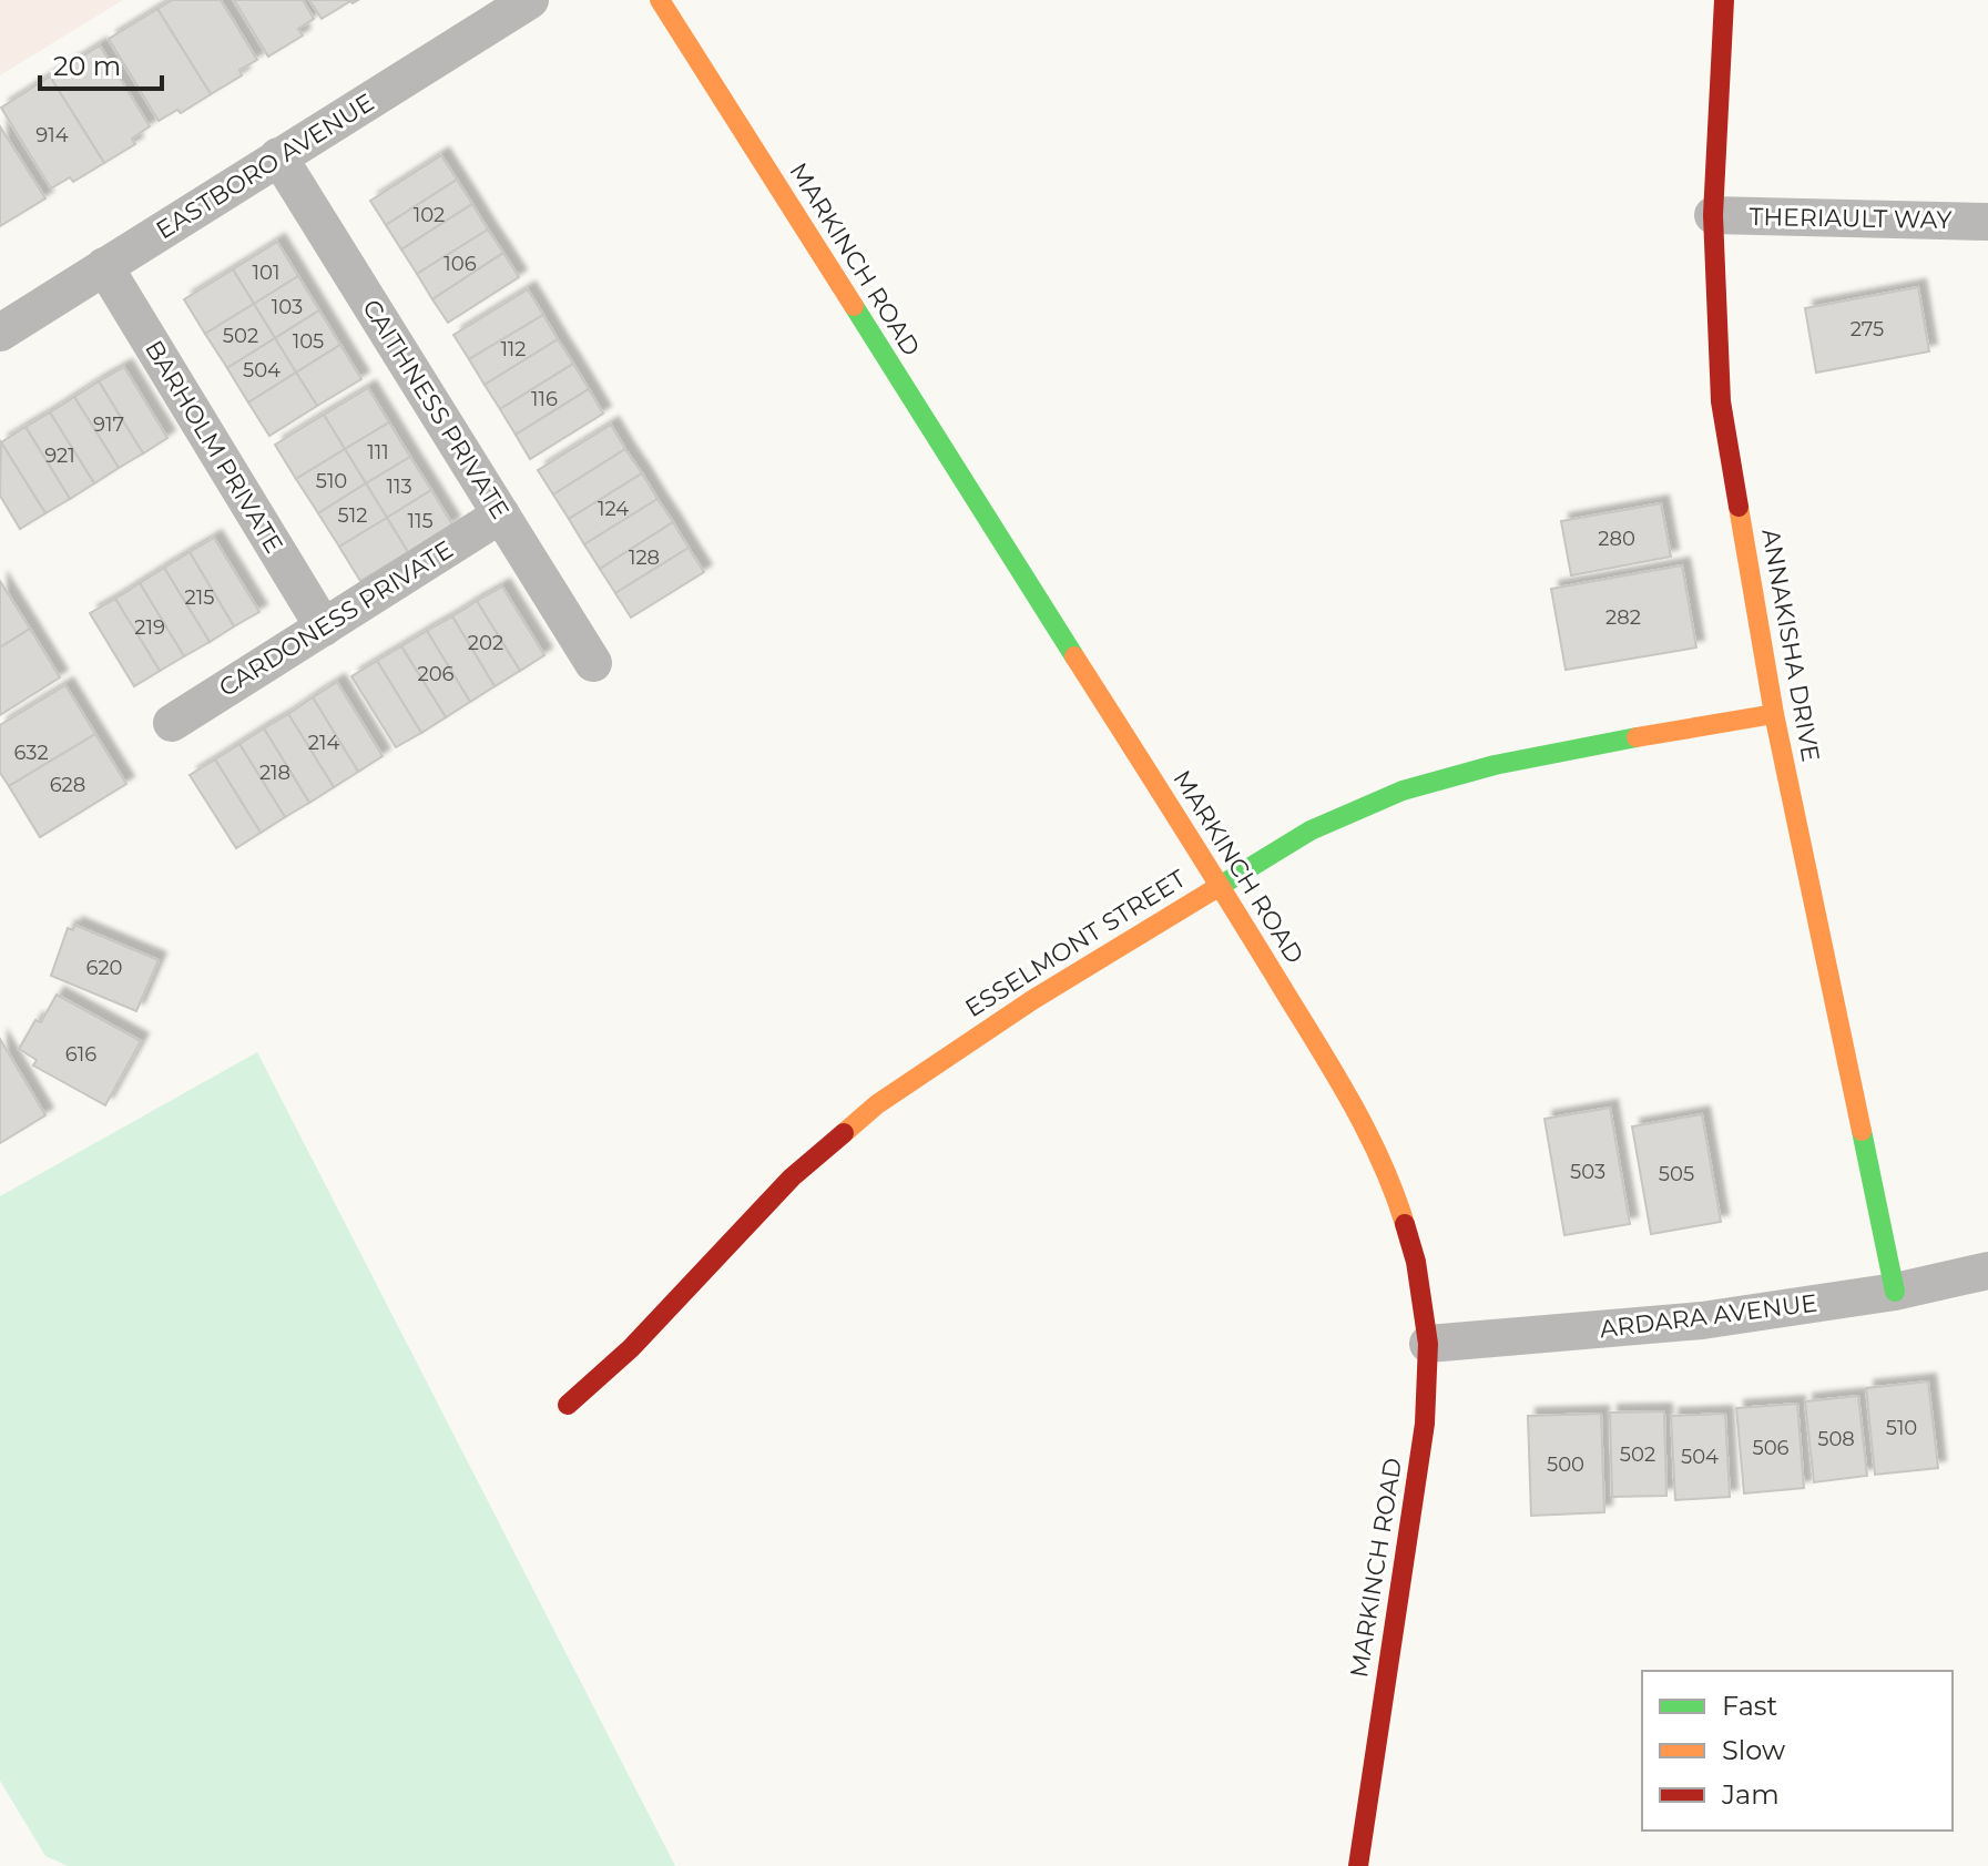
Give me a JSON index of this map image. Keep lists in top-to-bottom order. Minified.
{"streets":{"street":["EASTBORO AVENUE","THERIAULT WAY","MARKINCH ROAD","CAITHNESS PRIVATE","BARHOLM PRIVATE","CARDONESS PRIVATE","ANNAKISHA DRIVE","ESSELMONT STREET","ARDARA AVENUE"]},"crossings":[["EASTBORO AVENUE","CAITHNESS PRIVATE"],["EASTBORO AVENUE","BARHOLM PRIVATE"],["THERIAULT WAY","ANNAKISHA DRIVE"],["MARKINCH ROAD","ESSELMONT STREET"],["MARKINCH ROAD","ARDARA AVENUE"],["CAITHNESS PRIVATE","CARDONESS PRIVATE"],["BARHOLM PRIVATE","CARDONESS PRIVATE"],["ANNAKISHA DRIVE","ESSELMONT STREET"],["ANNAKISHA DRIVE","ARDARA AVENUE"]],"house_numbers":["914","102","106","101","103","275","502","105","112","504","116","917","111","921","510","113","124","512","115","280","128","215","282","219","202","206","214","632","218","628","620","616","503","505","510","508","506","502","504","500"],"legend":["Fast","Slow","Jam"],"scale_bar":"20 m"}
